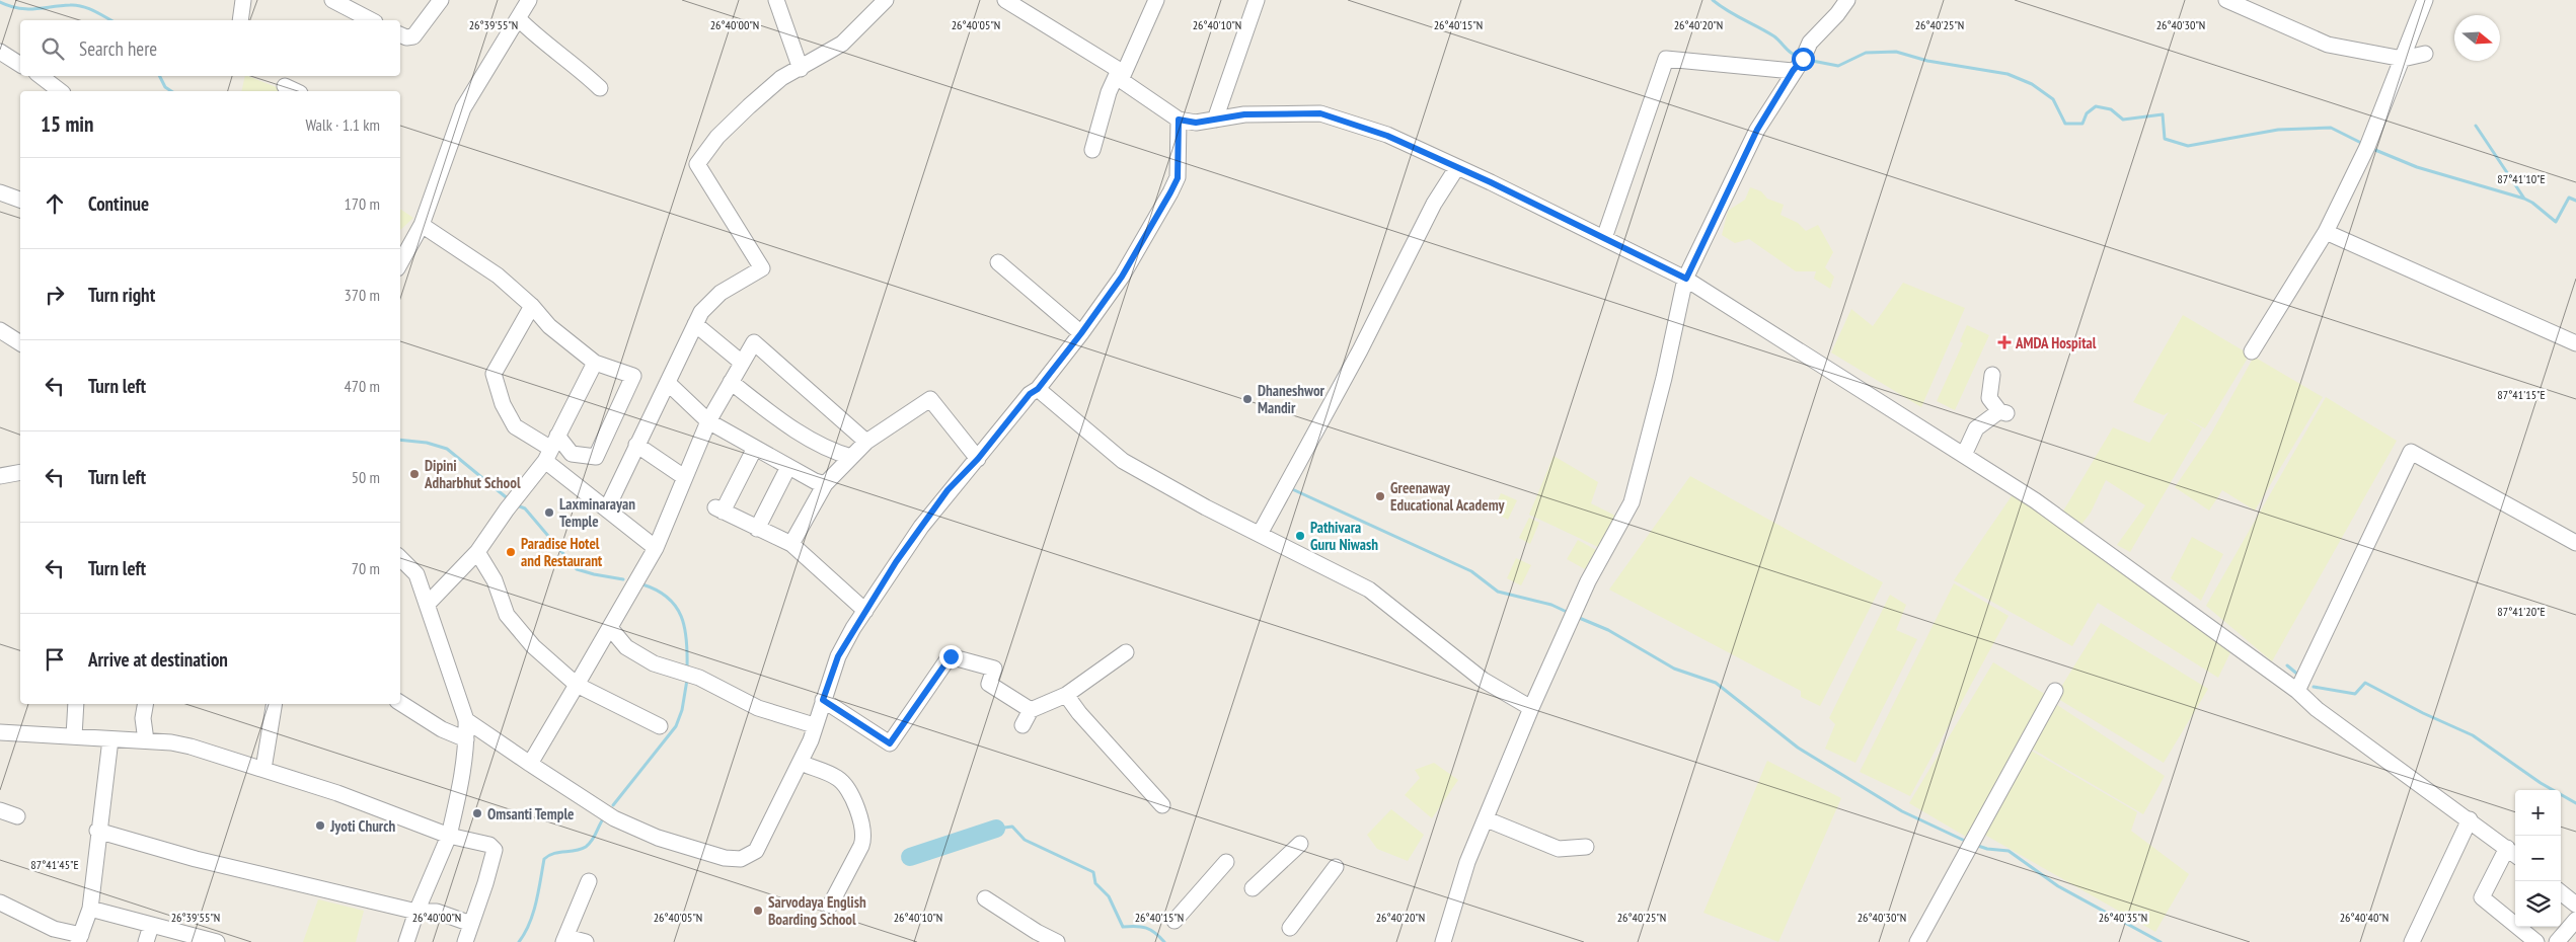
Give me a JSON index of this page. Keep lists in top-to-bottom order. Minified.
{"places":{"health":["AMDA Hospital"],"other":["Dhaneshwor Mandir","Dipini Adharbhut School","Greenaway Educational Academy","Laxminarayan Temple","Pathivara Guru Niwash","Paradise Hotel and Restaurant","Omsanti Temple","Jyoti Church","Sarvodaya English Boarding School"]},"north":"right","page":{"search":"Search here","heading":["15 min","Walk · 1.1 km"],"list":[["Continue","170 m"],["Turn right","370 m"],["Turn left","470 m"],["Turn left","50 m"],["Turn left","70 m"],"Arrive at destination"],"map_buttons":["+","−"]},"coordinates":["26°39'55\"N","26°40'00\"N","26°40'05\"N","26°40'10\"N","26°40'15\"N","26°40'20\"N","26°40'25\"N","26°40'30\"N","87°41'10\"E","87°41'15\"E","87°41'20\"E","87°41'45\"E","26°40'35\"N","26°40'40\"N"]}
